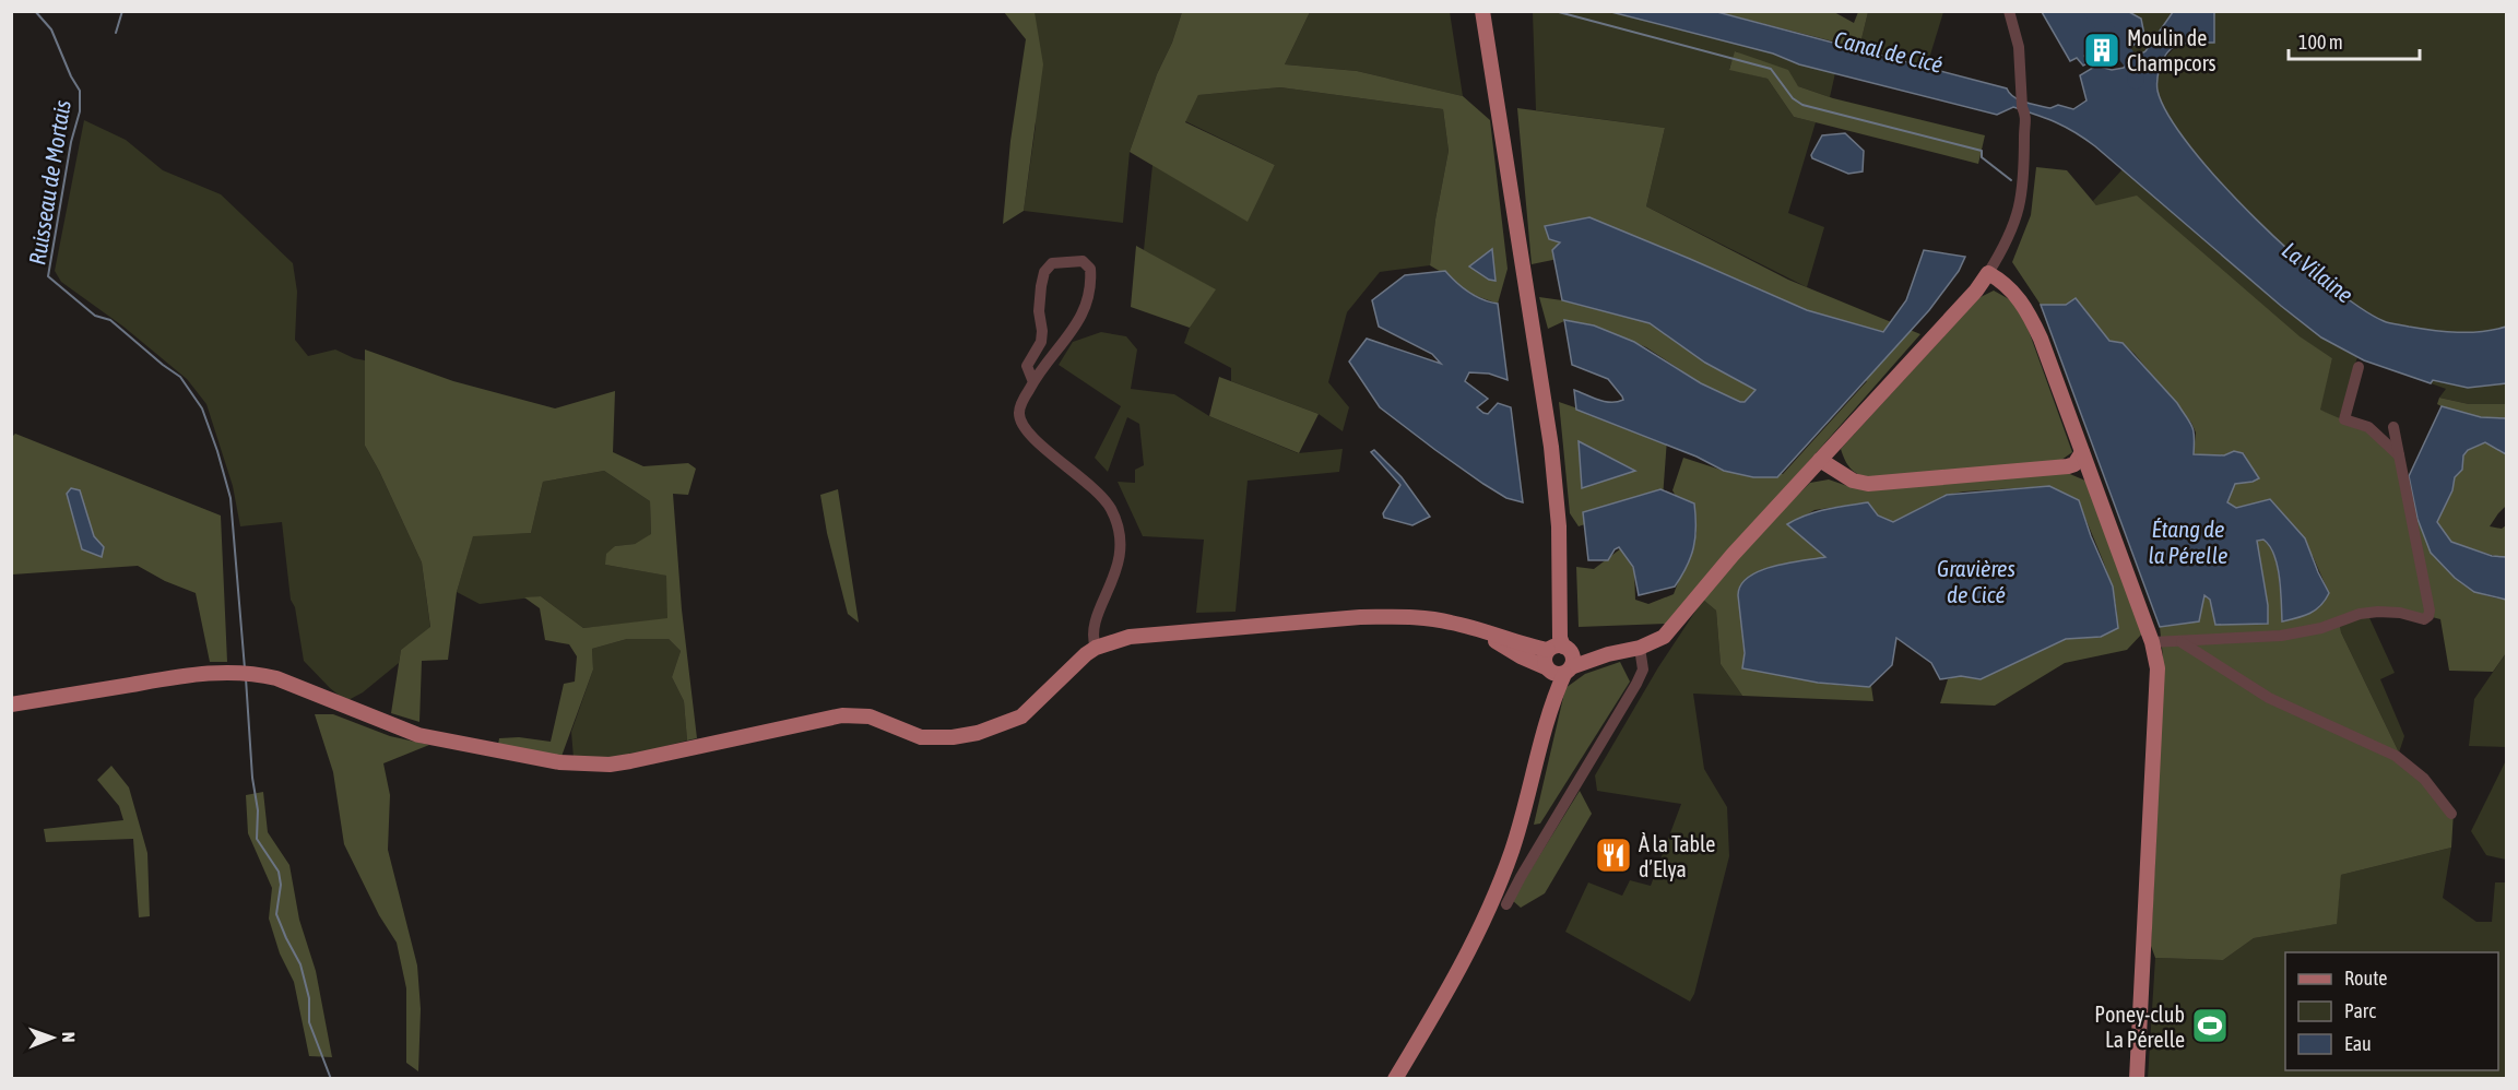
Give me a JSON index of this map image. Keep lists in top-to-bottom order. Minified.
{"water":["Canal de Cicé","Ruisseau de Mortais","La Vilaine","Étang de la Pérelle","Gravières de Cicé"],"places":{"building":["Moulin de Champcors"],"restaurant":["À la Table d’Elya"],"sports":["Poney-club La Pérelle"]},"legend":["Route","Parc","Eau"],"scale_bar":"100 m","north":"right"}
